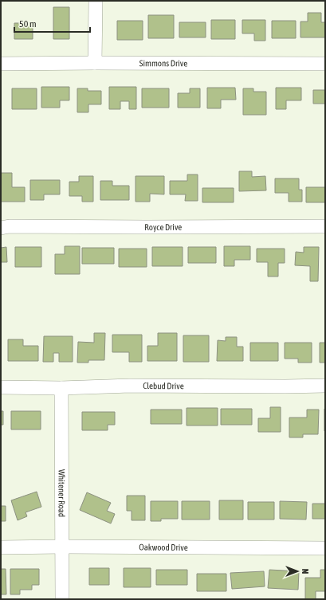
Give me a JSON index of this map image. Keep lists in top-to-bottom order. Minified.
{"streets":{"street":["Simmons Drive","Royce Drive","Clebud Drive","Whitener Road","Oakwood Drive"]},"crossings":[["Clebud Drive","Whitener Road"],["Whitener Road","Oakwood Drive"]],"scale_bar":"50 m","north":"right"}
